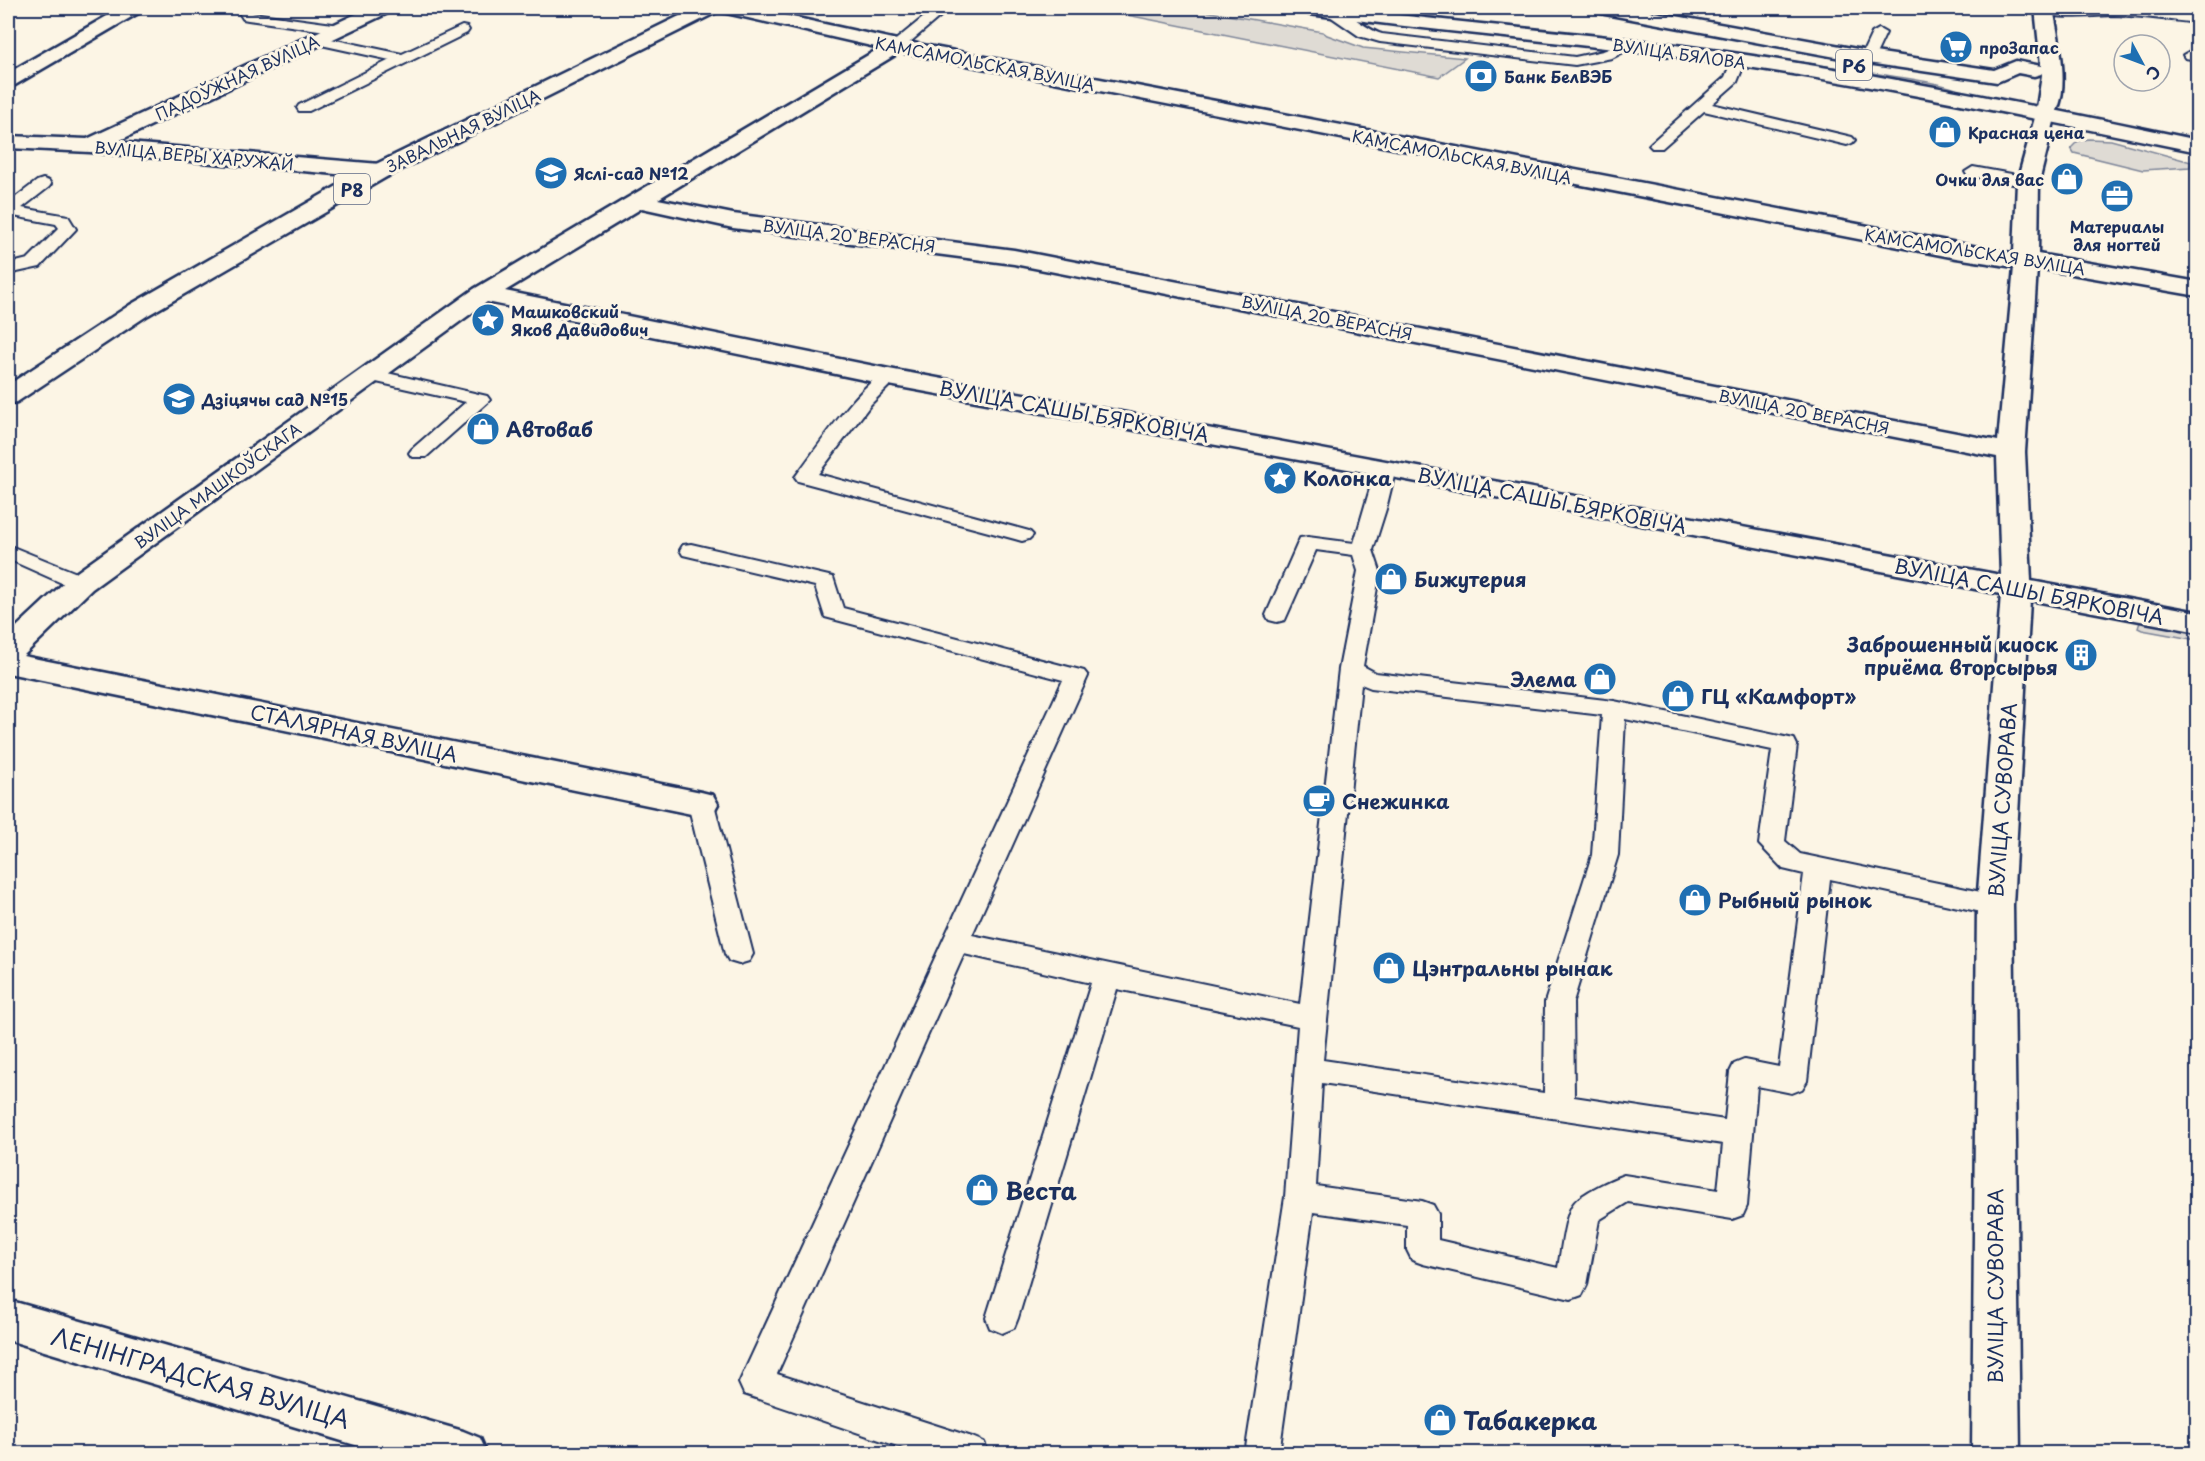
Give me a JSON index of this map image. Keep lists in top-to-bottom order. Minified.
{"streets":{"street":["ВУЛІЦА БЯЛОВА","КАМСАМОЛЬСКАЯ ВУЛІЦА","Р6","ПАДОЎЖНАЯ ВУЛІЦА","ЗАВАЛЬНАЯ ВУЛІЦА","ВУЛІЦА ВЕРЫ ХАРУЖАЙ","Р8","ВУЛІЦА 20 ВЕРАСНЯ","ВУЛІЦА САШЫ БЯРКОВІЧА","ВУЛІЦА МАШКОЎСКАГА","СТАЛЯРНАЯ ВУЛІЦА","ВУЛІЦА СУВОРАВА","ЛЕНІНГРАДСКАЯ ВУЛІЦА"]},"crossings":[["ВУЛІЦА БЯЛОВА","Р6"],["ВУЛІЦА БЯЛОВА","ВУЛІЦА СУВОРАВА"],["КАМСАМОЛЬСКАЯ ВУЛІЦА","ВУЛІЦА МАШКОЎСКАГА"],["КАМСАМОЛЬСКАЯ ВУЛІЦА","ВУЛІЦА СУВОРАВА"],["Р6","ВУЛІЦА СУВОРАВА"],["ПАДОЎЖНАЯ ВУЛІЦА","ВУЛІЦА ВЕРЫ ХАРУЖАЙ"],["ЗАВАЛЬНАЯ ВУЛІЦА","ВУЛІЦА ВЕРЫ ХАРУЖАЙ"],["ВУЛІЦА 20 ВЕРАСНЯ","ВУЛІЦА МАШКОЎСКАГА"],["ВУЛІЦА 20 ВЕРАСНЯ","ВУЛІЦА СУВОРАВА"],["ВУЛІЦА САШЫ БЯРКОВІЧА","ВУЛІЦА МАШКОЎСКАГА"],["ВУЛІЦА САШЫ БЯРКОВІЧА","ВУЛІЦА СУВОРАВА"]],"places":{"supermarket":["проЗапас"],"bank":["Банк БелВЭБ"],"shop":["Красная цена","Очки для вас","Автоваб","Бижутерия","Элема","ГЦ «Камфорт»","Рыбный рынок","Цэнтральны рынак","Веста","Табакерка"],"school or university":["Яслі-сад №12","Дзіцячы сад №15"],"office":["Материалы для ногтей"],"place":["Машковский Яков Давидович","Колонка"],"building":["Заброшенный киоск приёма вторсырья"],"cafe":["Снежинка"]},"north":"bottom right"}
